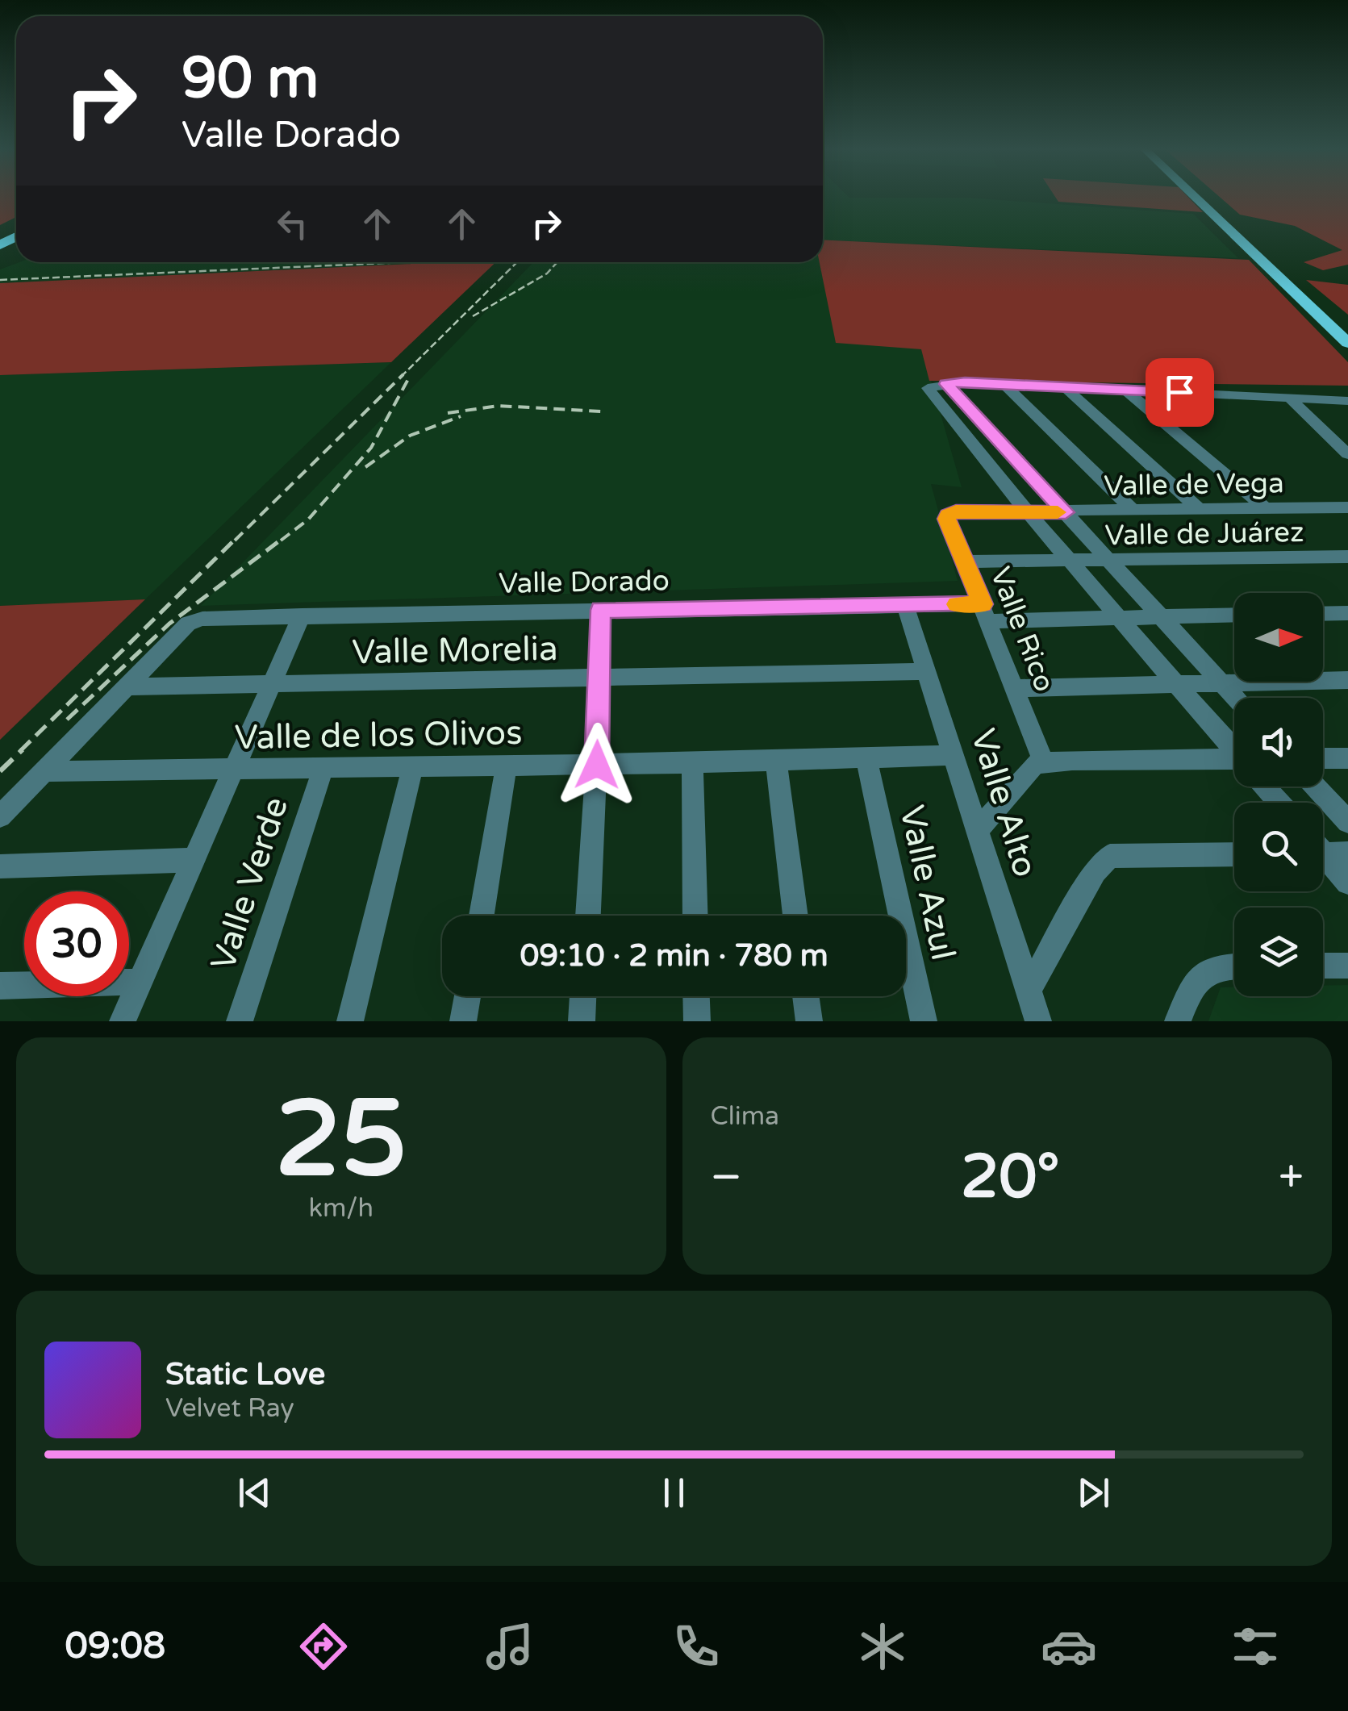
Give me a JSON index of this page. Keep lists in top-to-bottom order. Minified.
{"streets":{"street":["Valle de Vega","Valle de Juárez","Valle Dorado","Valle Rico","Valle Morelia","Valle de los Olivos","Valle Alto","Valle Azul","Valle Verde"]},"crossings":[["Valle de Vega","Valle Rico"],["Valle de Juárez","Valle Rico"],["Valle Dorado","Valle Rico"],["Valle Dorado","Valle Morelia"],["Valle Dorado","Valle Alto"],["Valle Morelia","Valle Alto"],["Valle de los Olivos","Valle Alto"],["Valle de los Olivos","Valle Azul"],["Valle de los Olivos","Valle Verde"]],"north":"right","page":{"turn":["90 m","Valle Dorado"],"limit":"30","trip":"09:10 · 2 min · 780 m","tile":[["25","km/h"],"Clima"],"heat":["−","20°","+"],"song":["Static Love","Velvet Ray"],"tabs":"09:08"}}
